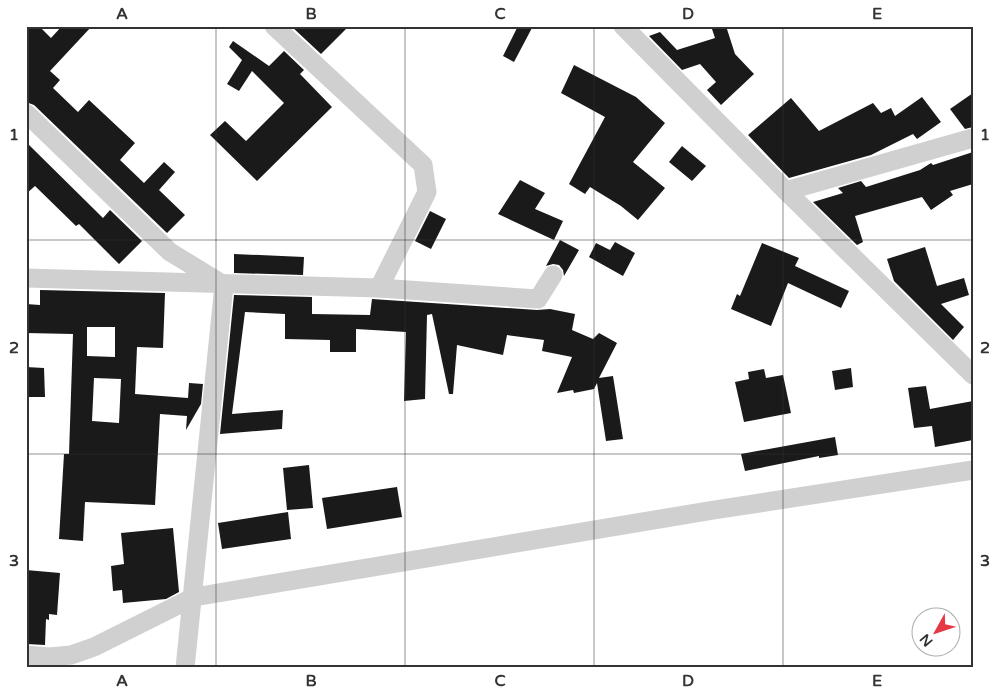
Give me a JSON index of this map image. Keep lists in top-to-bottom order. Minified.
{"north":"bottom left","grid":{"columns":["A","B","C","D","E"],"rows":["1","2","3"]}}
